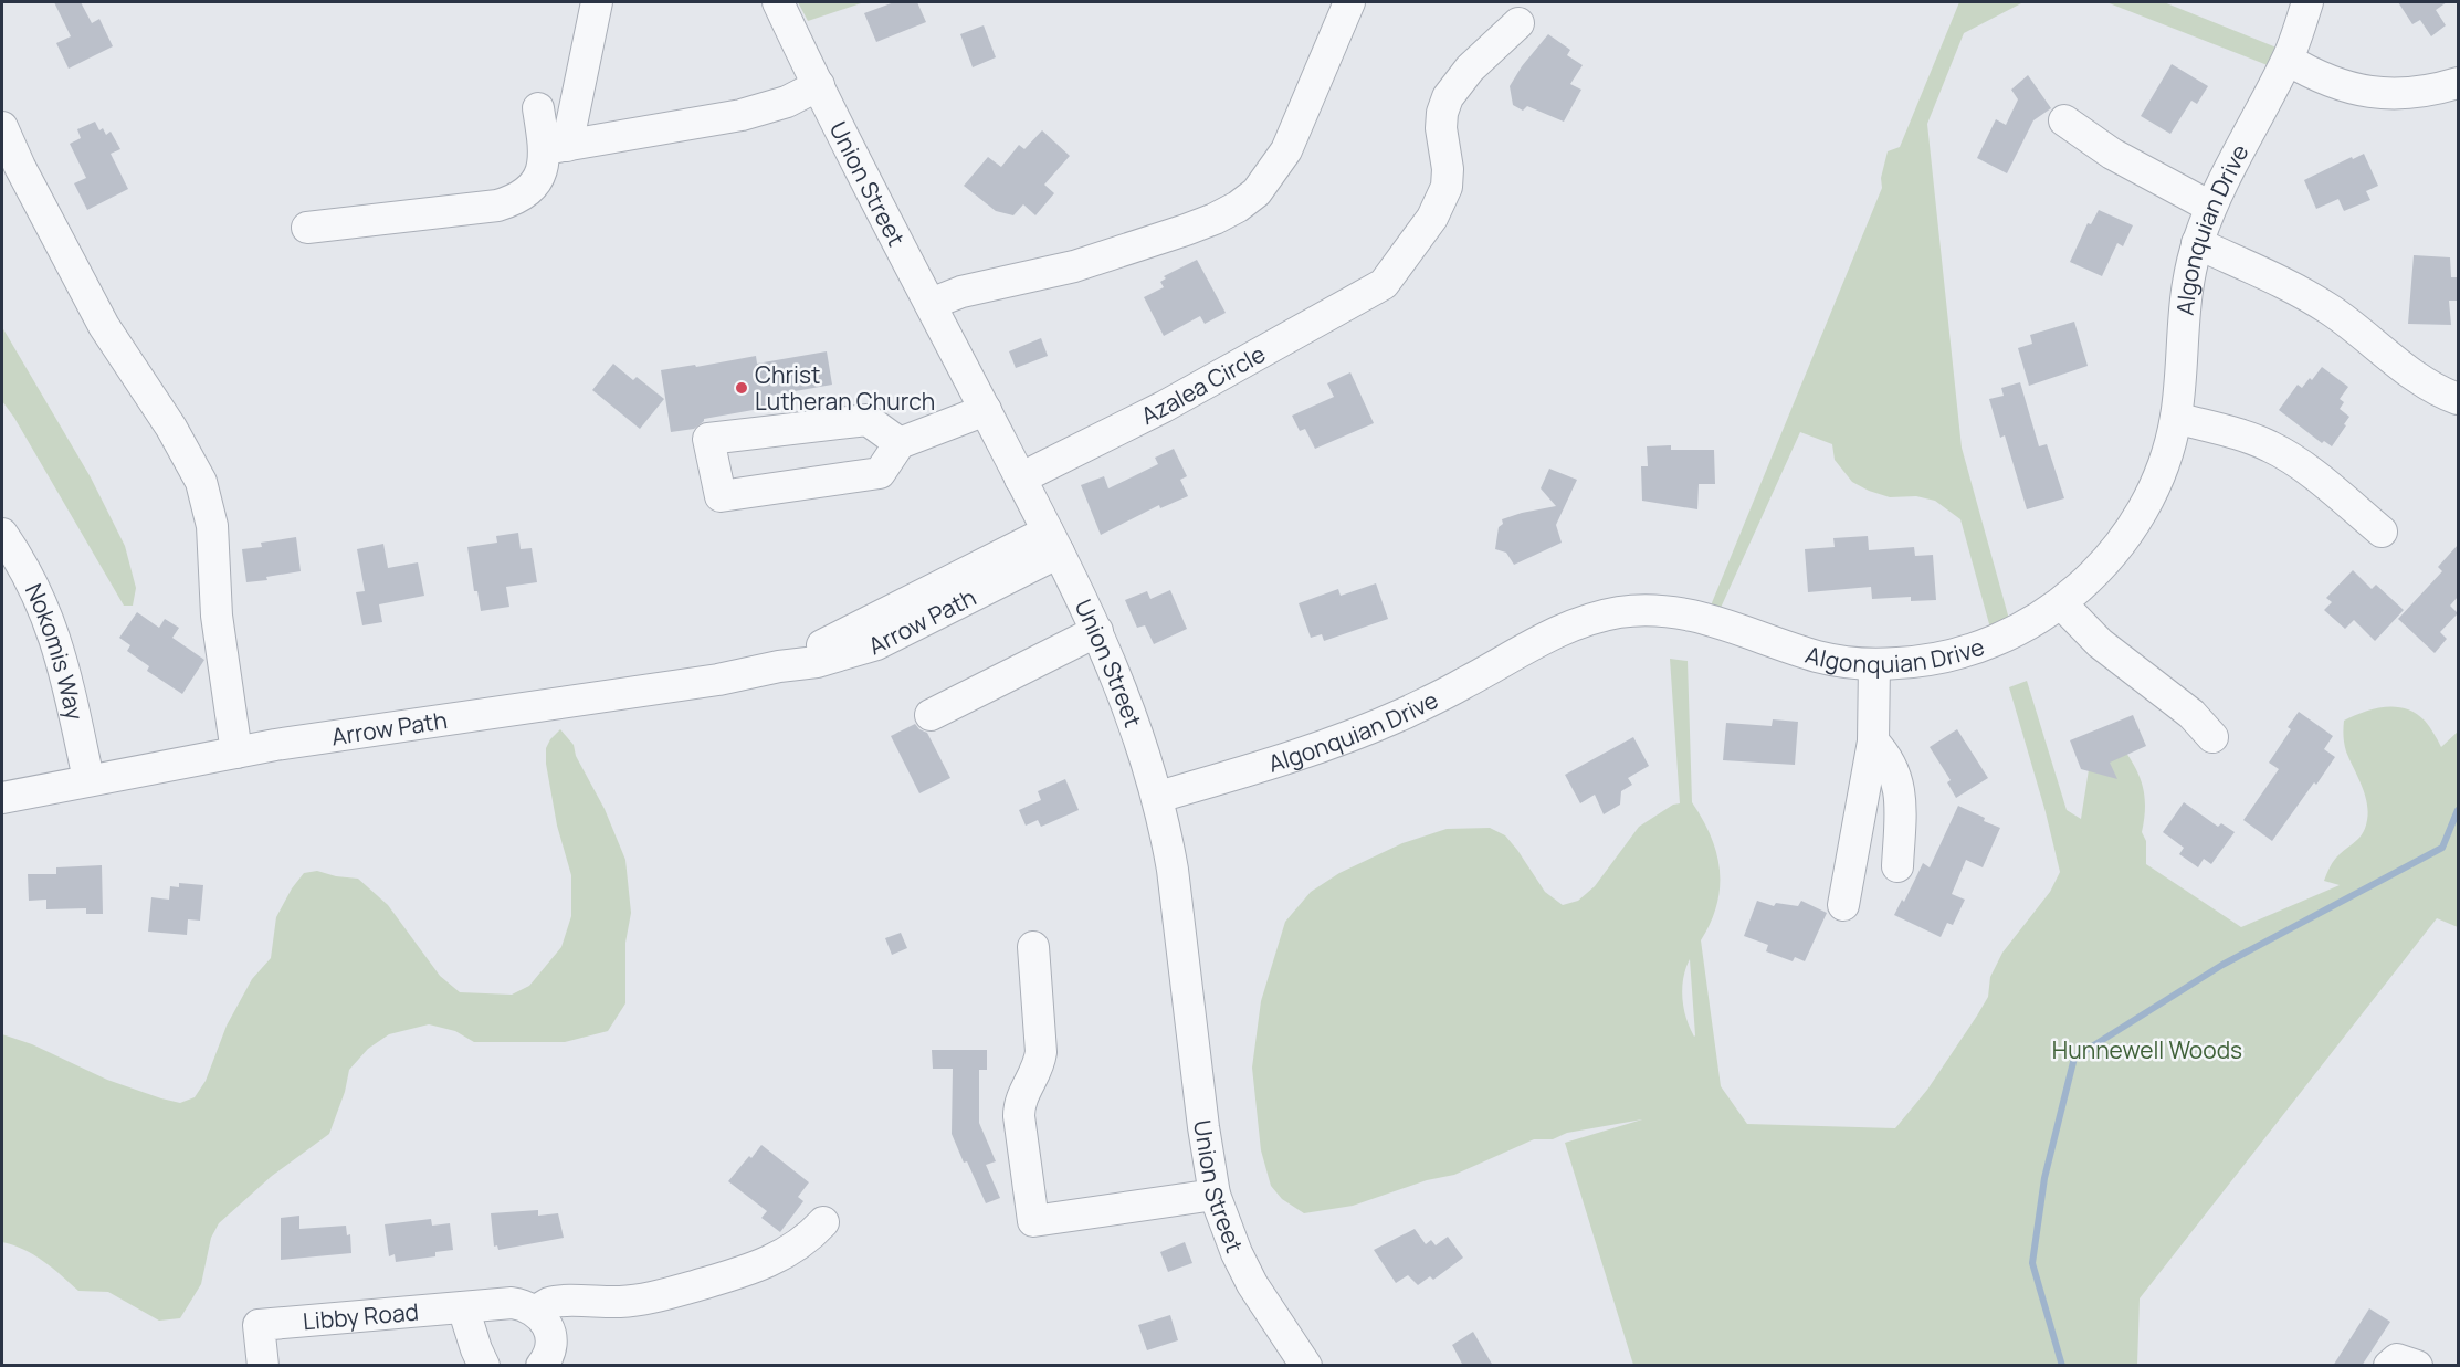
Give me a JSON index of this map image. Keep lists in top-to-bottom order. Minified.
{"streets":{"street":["Union Street","Algonquian Drive","Azalea Circle","Arrow Path","Nokomis Way","Libby Road"]},"crossings":[["Union Street","Algonquian Drive"],["Union Street","Azalea Circle"],["Union Street","Arrow Path"],["Arrow Path","Nokomis Way"]],"parks":["Hunnewell Woods"],"places":["Christ Lutheran Church"]}
